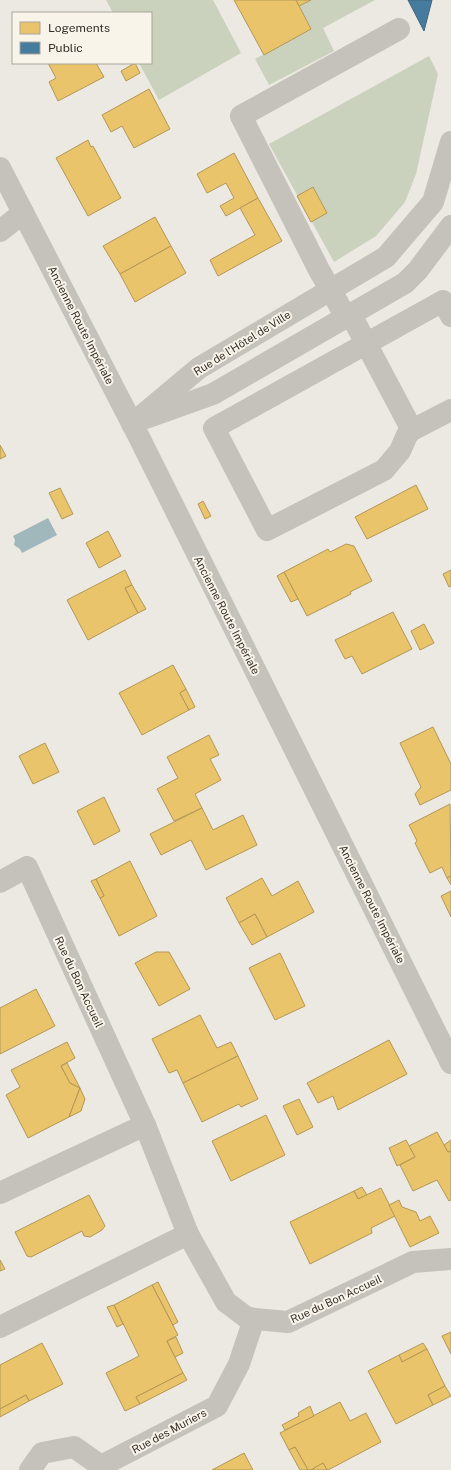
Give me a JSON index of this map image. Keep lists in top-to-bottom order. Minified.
{"streets":{"street":["Ancienne Route Impériale","Rue de l'Hôtel de Ville","Rue du Bon Accueil","Rue des Muriers"]},"crossings":[["Ancienne Route Impériale","Rue de l'Hôtel de Ville"],["Rue du Bon Accueil","Rue des Muriers"]],"legend":["Logements","Public"]}
